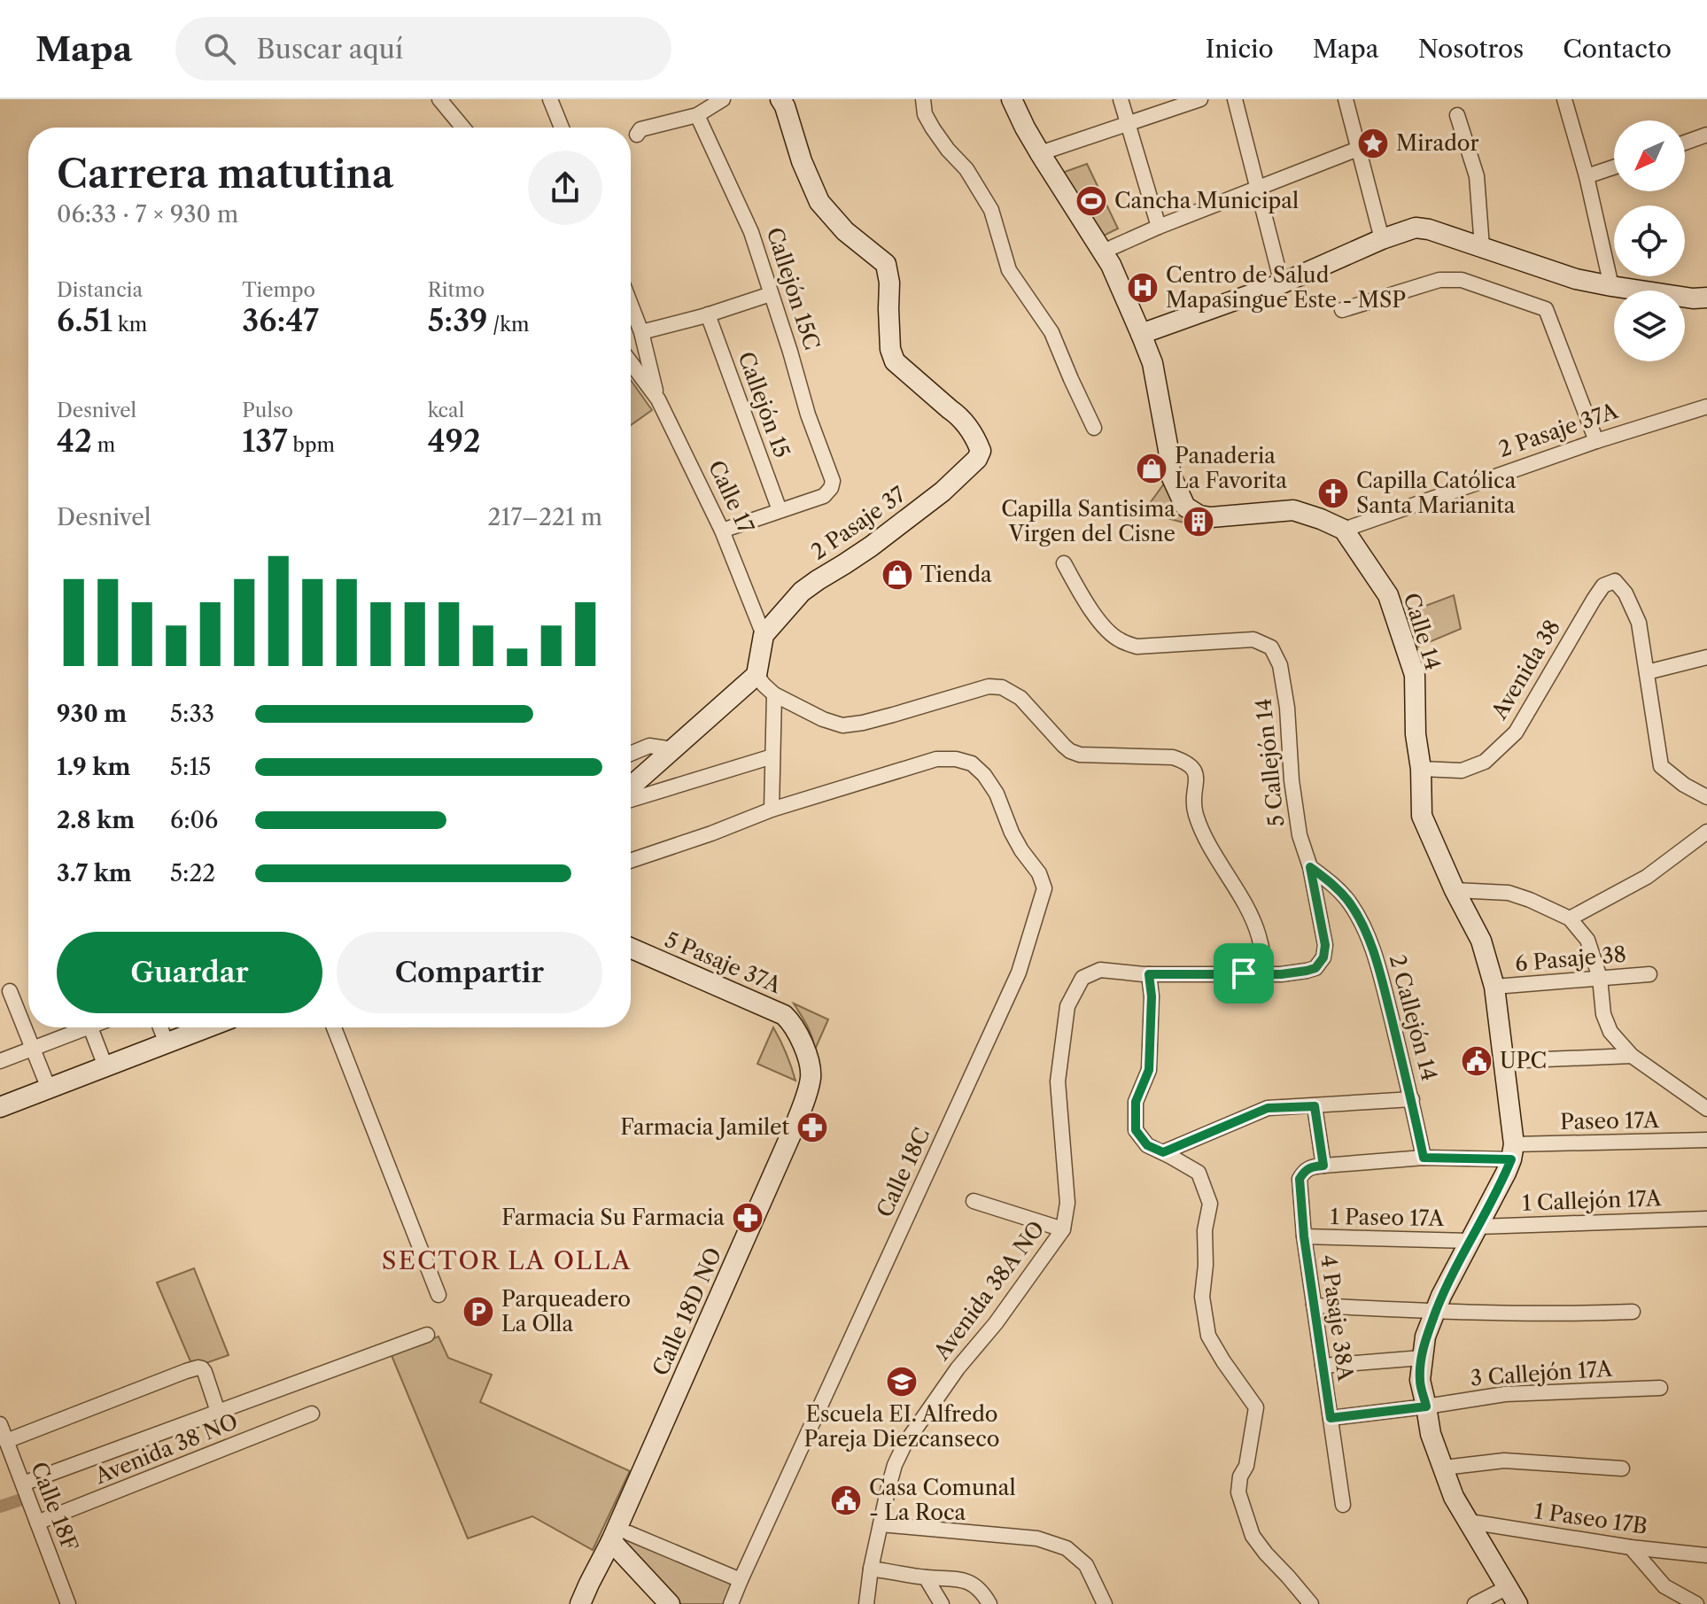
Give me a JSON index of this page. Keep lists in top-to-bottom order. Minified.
{"streets":{"street":["Callejón 15C","Callejón 15","2 Pasaje 37A","Calle 17","2 Pasaje 37","Calle 14","Avenida 38","5 Callejón 14","6 Pasaje 38","5 Pasaje 37A","2 Callejón 14","Paseo 17A","Calle 18C","1 Callejón 17A","1 Paseo 17A","Avenida 38A NO","Calle 18D NO","4 Pasaje 38A","3 Callejón 17A","Avenida 38 NO","Calle 18F","1 Paseo 17B"]},"crossings":[["Callejón 15C","Callejón 15"],["2 Pasaje 37A","Calle 14"],["Calle 17","2 Pasaje 37"],["Calle 14","Avenida 38"],["Calle 14","6 Pasaje 38"],["Calle 14","Paseo 17A"],["5 Callejón 14","2 Callejón 14"],["5 Callejón 14","Avenida 38A NO"],["5 Pasaje 37A","Calle 18D NO"],["2 Callejón 14","Paseo 17A"],["Paseo 17A","4 Pasaje 38A"],["1 Callejón 17A","1 Paseo 17A"],["1 Paseo 17A","4 Pasaje 38A"],["4 Pasaje 38A","3 Callejón 17A"],["Avenida 38 NO","Calle 18F"]],"districts":["SECTOR LA OLLA"],"places":{"place":["Mirador"],"sports":["Cancha Municipal"],"hospital":["Centro de Salud Mapasingue Este - MSP"],"shop":["Panaderia La Favorita","Tienda"],"church":["Capilla Católica Santa Marianita"],"building":["Capilla Santisima Virgen del Cisne"],"public building":["UPC","Casa Comunal - La Roca"],"pharmacy":["Farmacia Jamilet","Farmacia Su Farmacia"],"parking":["Parqueadero La Olla"],"school or university":["Escuela EI. Alfredo Pareja Diezcanseco"]},"north":"bottom left","page":{"header":"Mapa","search":"Buscar aquí","nav":["Inicio","Mapa","Nosotros","Contacto"],"heading":["Carrera matutina","06:33 · 7 × 930 m"],"stats":[["Distancia","6.51 km"],["Tiempo","36:47"],["Ritmo","5:39 /km"],["Desnivel","42 m"],["Pulso","137 bpm"],["kcal","492"]],"chart":["Desnivel","217–221 m"],"list":[{"name":"930 m","note":"5:33"},{"name":"1.9 km","note":"5:15"},{"name":"2.8 km","note":"6:06"},{"name":"3.7 km","note":"5:22"}],"buttons":["Guardar","Compartir"]}}
